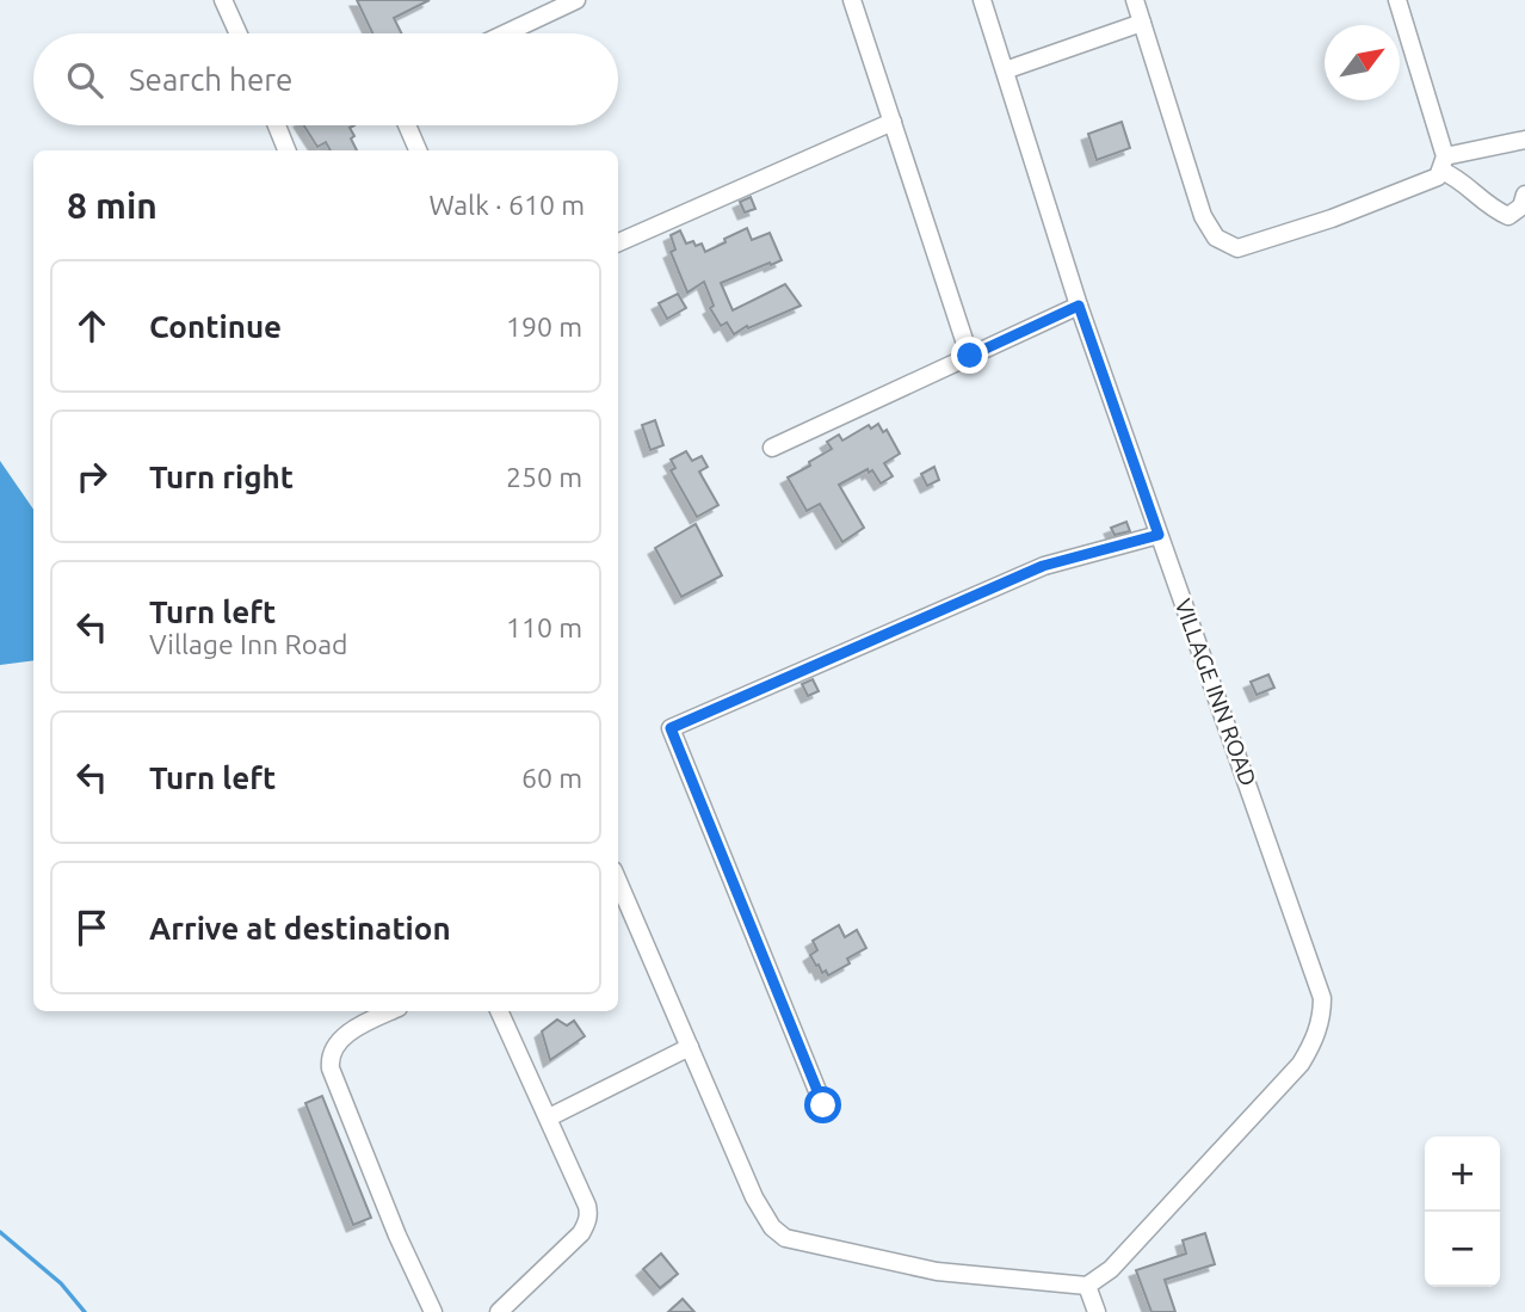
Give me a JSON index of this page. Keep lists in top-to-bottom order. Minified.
{"streets":{"street":["VILLAGE INN ROAD"]},"north":"top right","page":{"search":"Search here","heading":["8 min","Walk · 610 m"],"list":[["Continue","190 m"],["Turn right","250 m"],["Turn left","Village Inn Road","110 m"],["Turn left","60 m"],"Arrive at destination"],"map_buttons":["+","−"]}}
